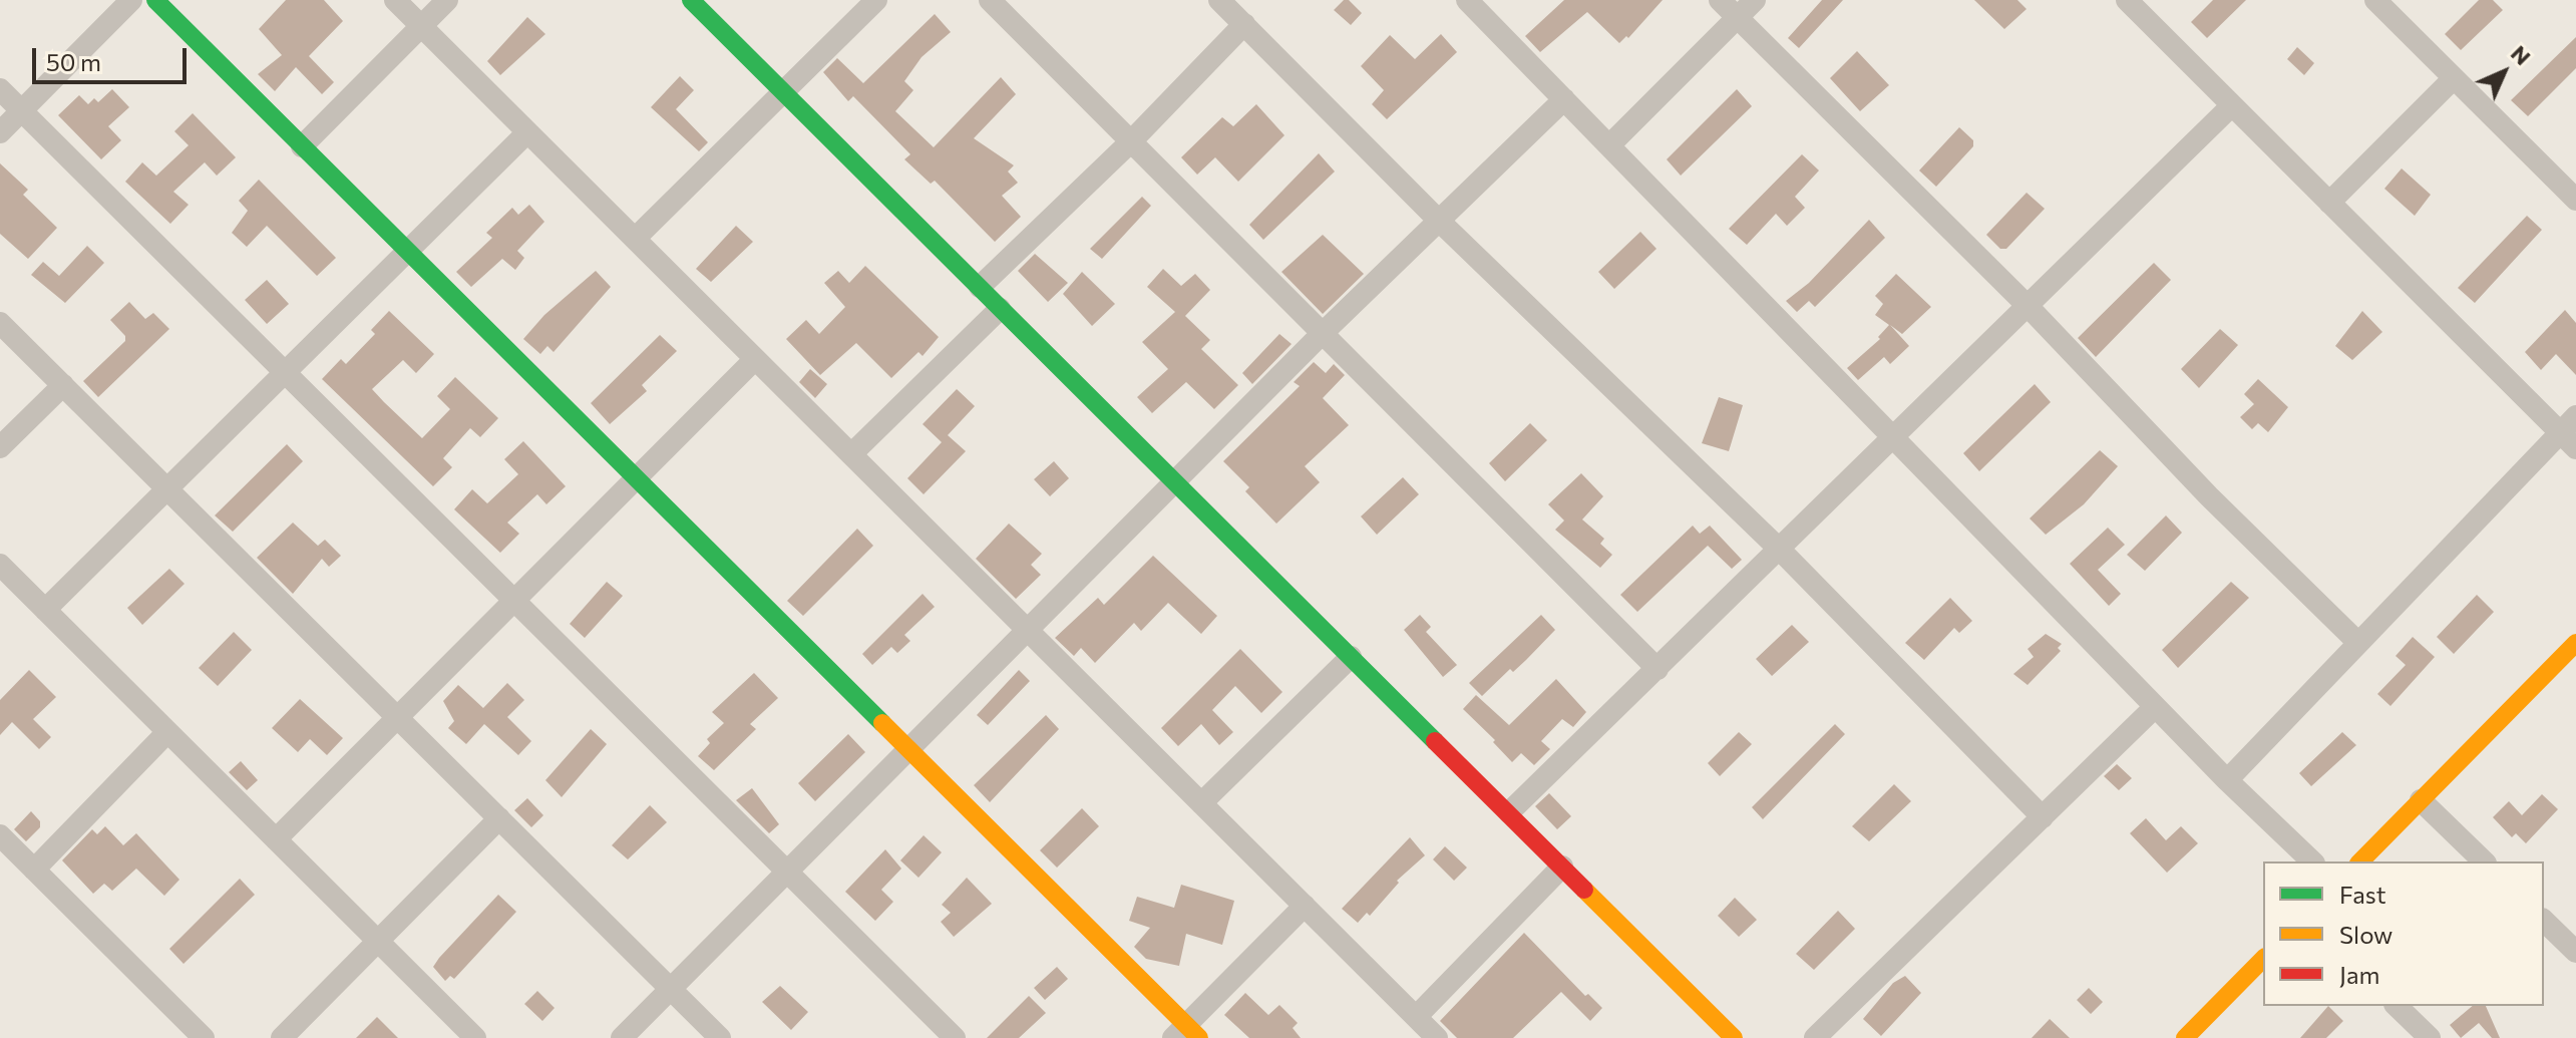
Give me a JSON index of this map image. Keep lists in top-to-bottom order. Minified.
{"legend":["Fast","Slow","Jam"],"scale_bar":"50 m","north":"top right"}
